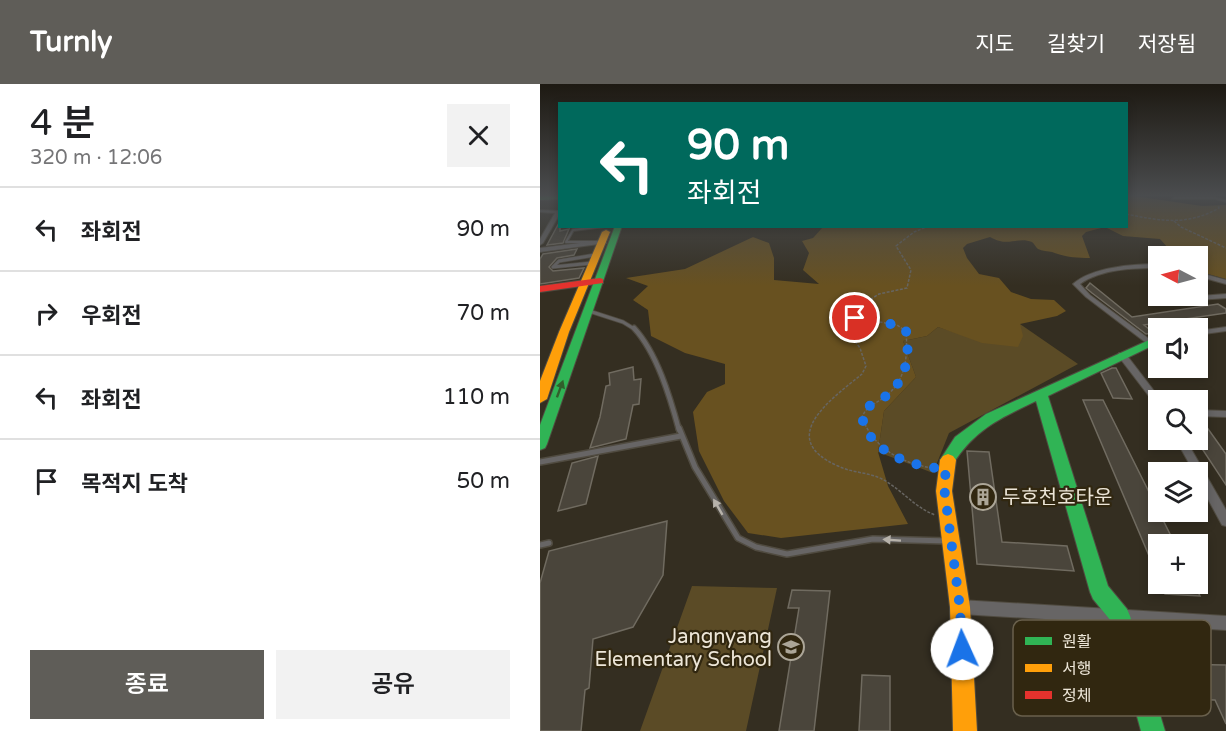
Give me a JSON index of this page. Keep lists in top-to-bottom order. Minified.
{"places":{"building":["두호천호타운"],"school or university":["Jangnyang Elementary School"]},"legend":["원활","서행","정체"],"north":"left","page":{"header":"Turnly","nav":["지도","길찾기","저장됨"],"heading":["4 분","320 m · 12:06"],"turn":["90 m","좌회전"],"list":[{"name":"좌회전","value":"90 m"},{"name":"우회전","value":"70 m"},{"name":"좌회전","value":"110 m"},{"name":"목적지 도착","value":"50 m"}],"map_buttons":"+","buttons":["종료","공유"]}}
